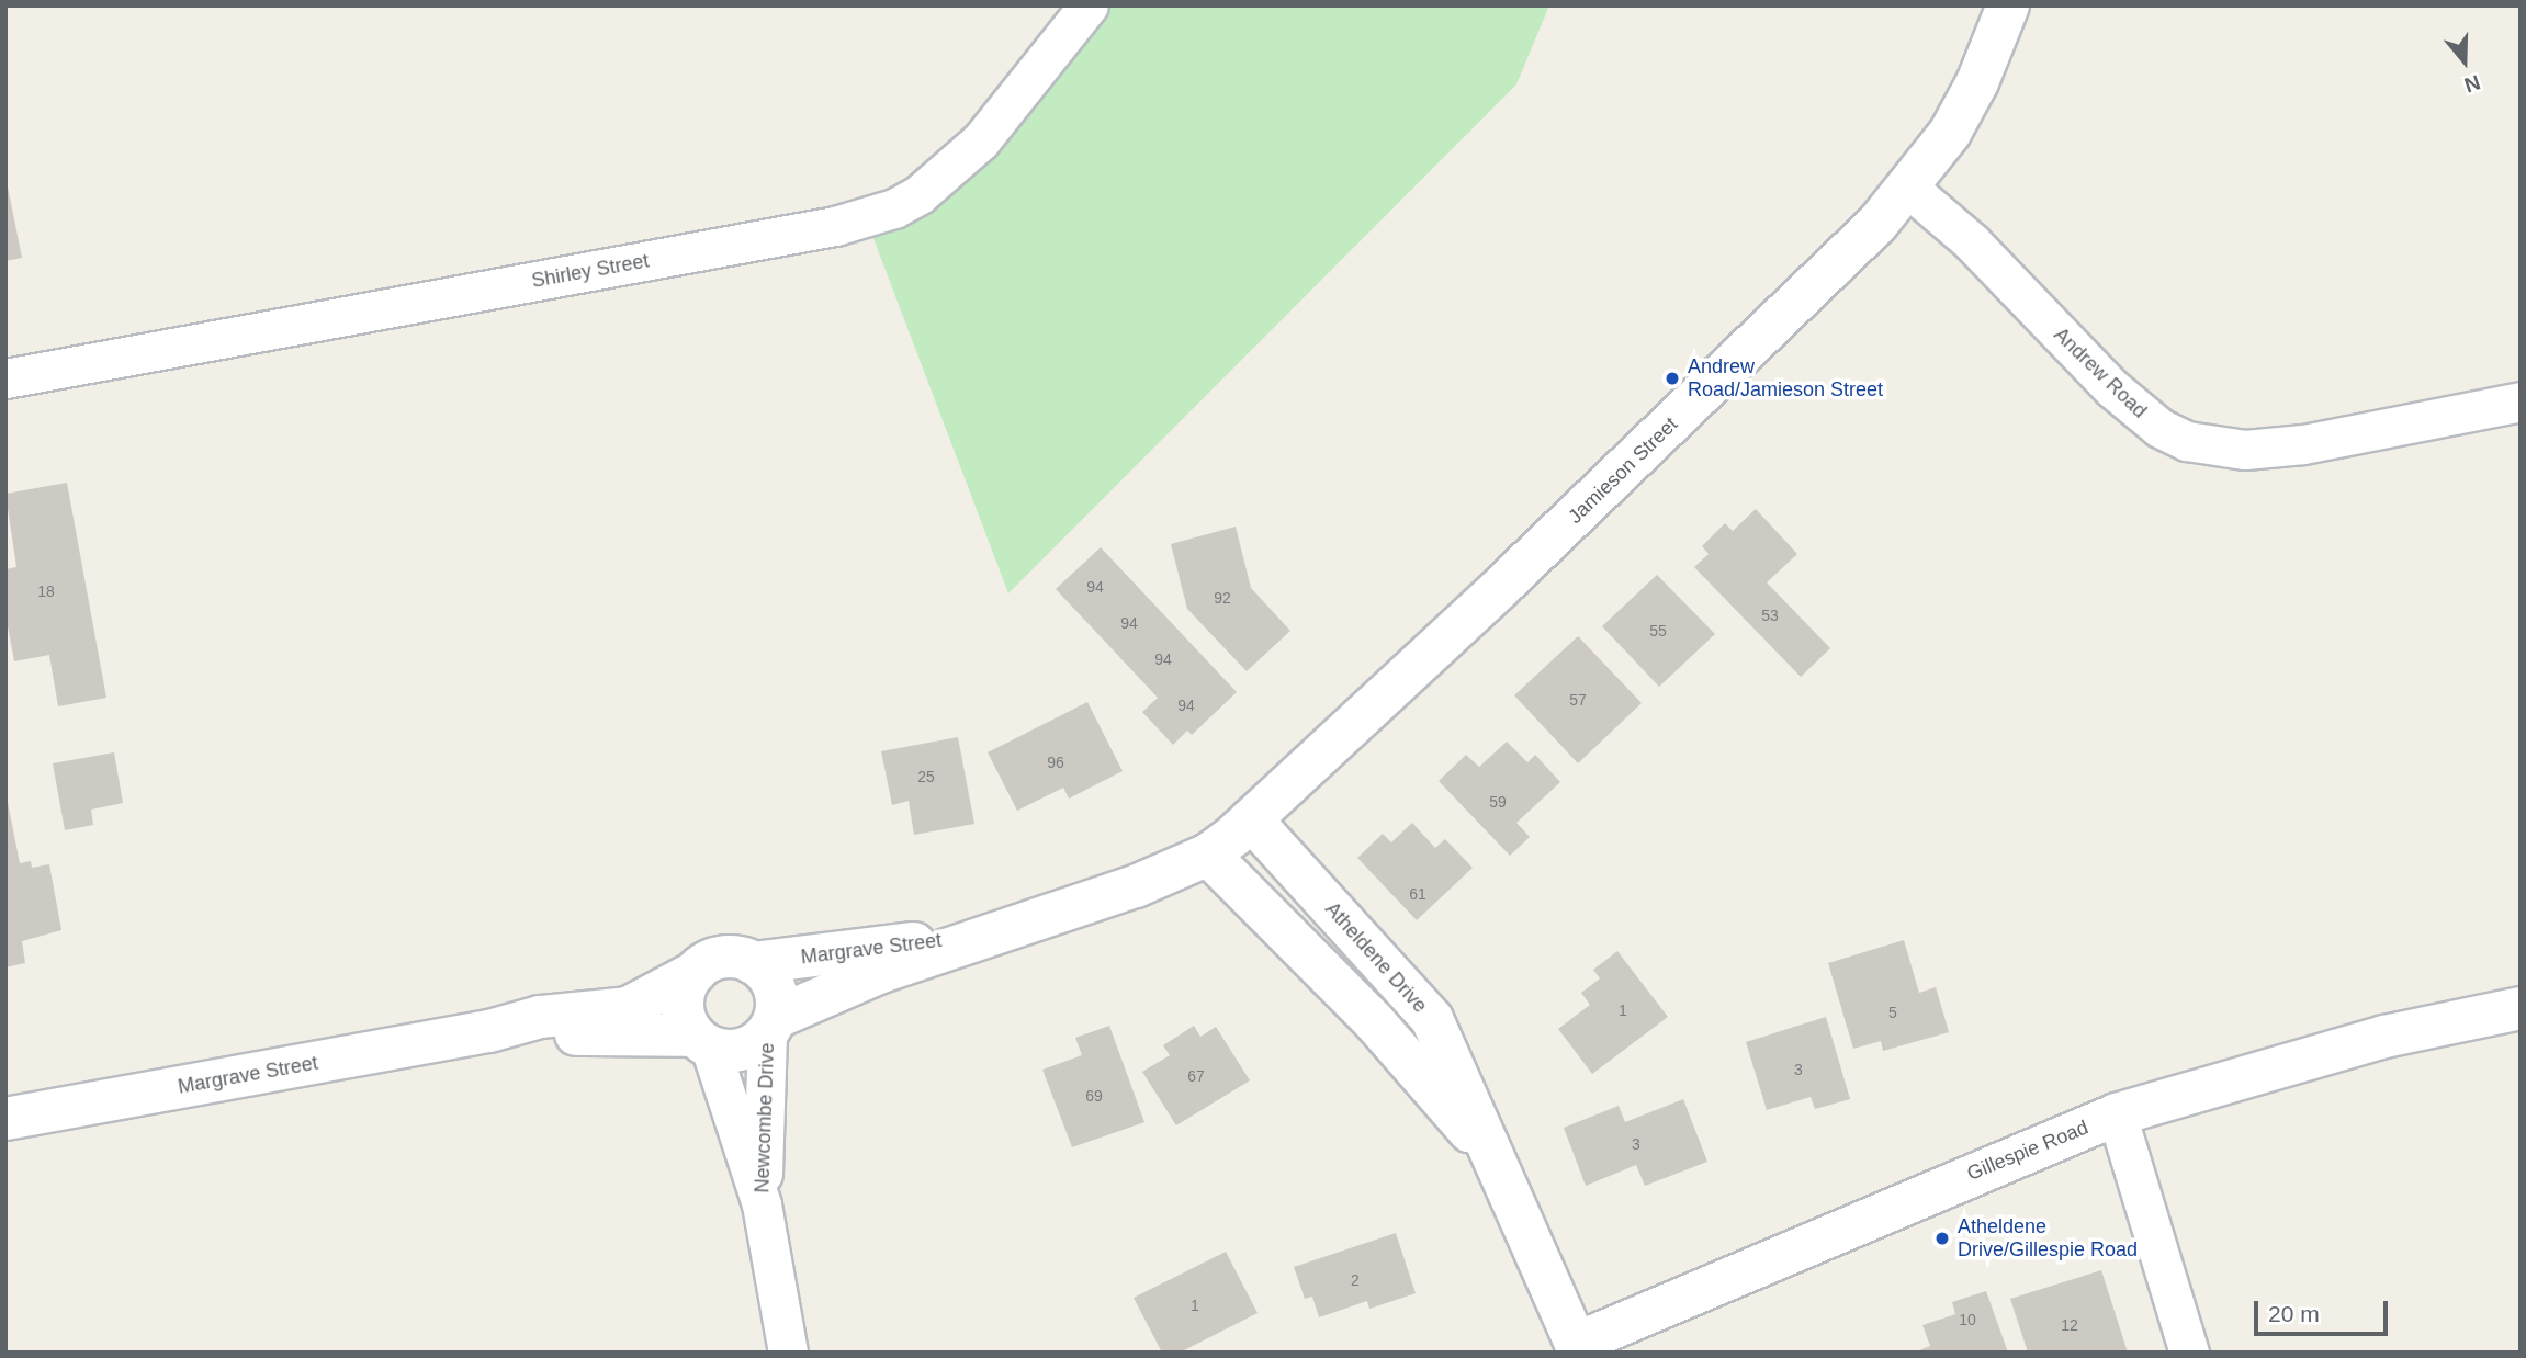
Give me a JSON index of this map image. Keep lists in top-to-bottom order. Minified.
{"streets":{"street":["Shirley Street","Andrew Road","Jamieson Street","Margrave Street","Atheldene Drive","Newcombe Drive","Gillespie Road"]},"crossings":[["Andrew Road","Jamieson Street"],["Jamieson Street","Margrave Street"],["Jamieson Street","Atheldene Drive"],["Margrave Street","Atheldene Drive"],["Margrave Street","Newcombe Drive"],["Atheldene Drive","Gillespie Road"]],"places":["Andrew Road/Jamieson Street","Atheldene Drive/Gillespie Road"],"house_numbers":["94","18","92","53","94","55","94","57","94","96","25","59","61","1","5","3","67","69","3","2","1","10","12"],"scale_bar":"20 m","north":"bottom"}
